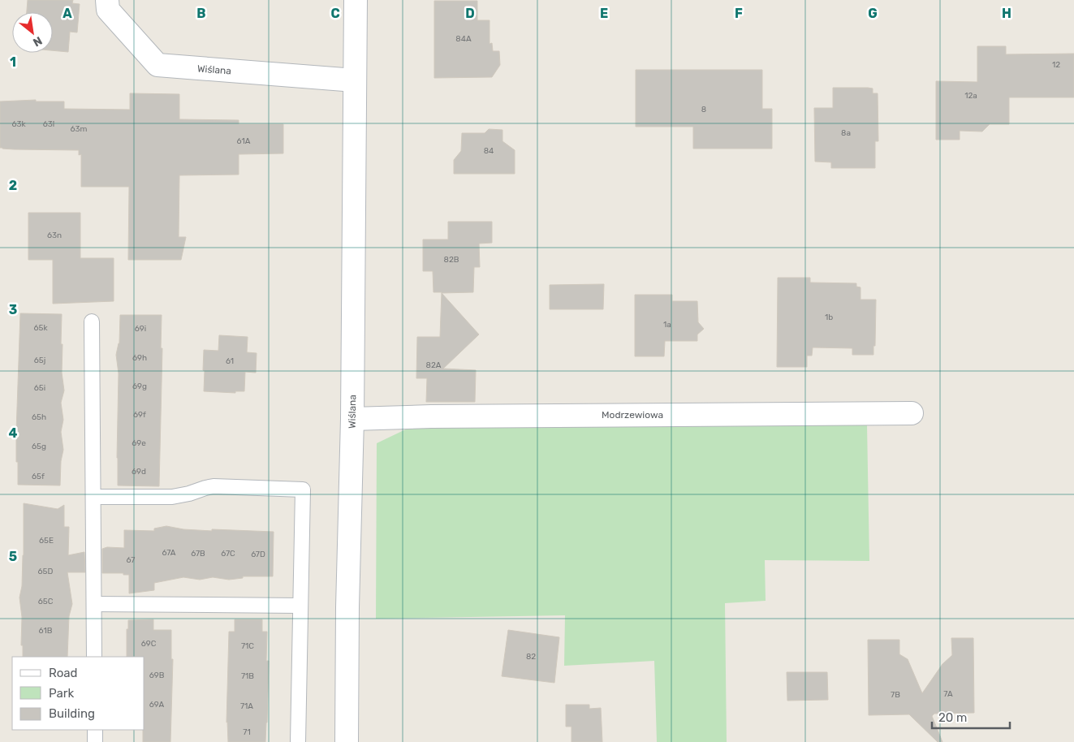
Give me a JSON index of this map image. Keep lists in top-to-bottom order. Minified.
{"streets":{"street":["Wiślana","Modrzewiowa"]},"crossings":[["Wiślana","Modrzewiowa"]],"house_numbers":["84A","12","12a","8","63k","63l","63m","8a","61A","84","63n","82B","1b","1a","65k","69i","69h","65j","61","82A","69g","65i","69f","65h","69e","65g","69d","65f","65E","67A","67B","67C","67D","67","65D","65C","61B","69C","71C","82","69B","71B","7A","7B","69A","71A","71"],"legend":["Road","Park","Building"],"scale_bar":"20 m","north":"bottom right","grid":{"columns":["A","B","C","D","E","F","G","H"],"rows":["1","2","3","4","5"]}}
